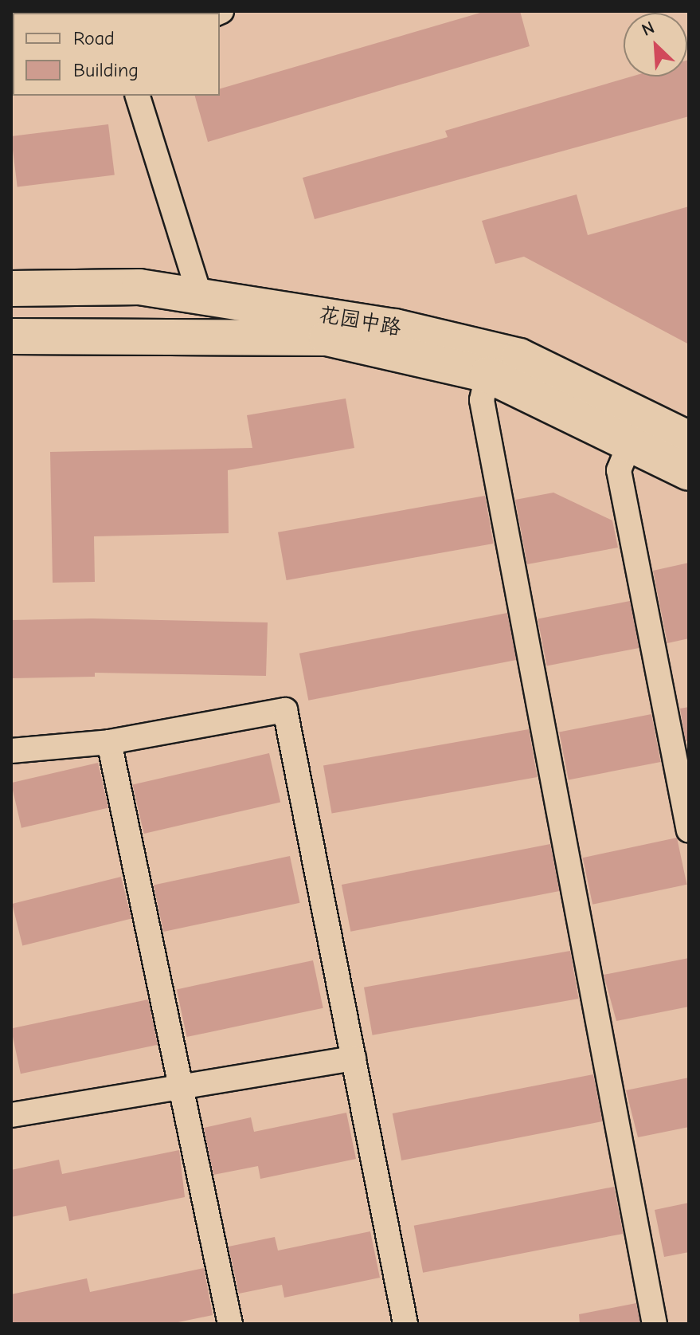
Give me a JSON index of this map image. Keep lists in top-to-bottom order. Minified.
{"streets":{"main road":["花园中路"]},"legend":["Road","Building"],"north":"top left"}
